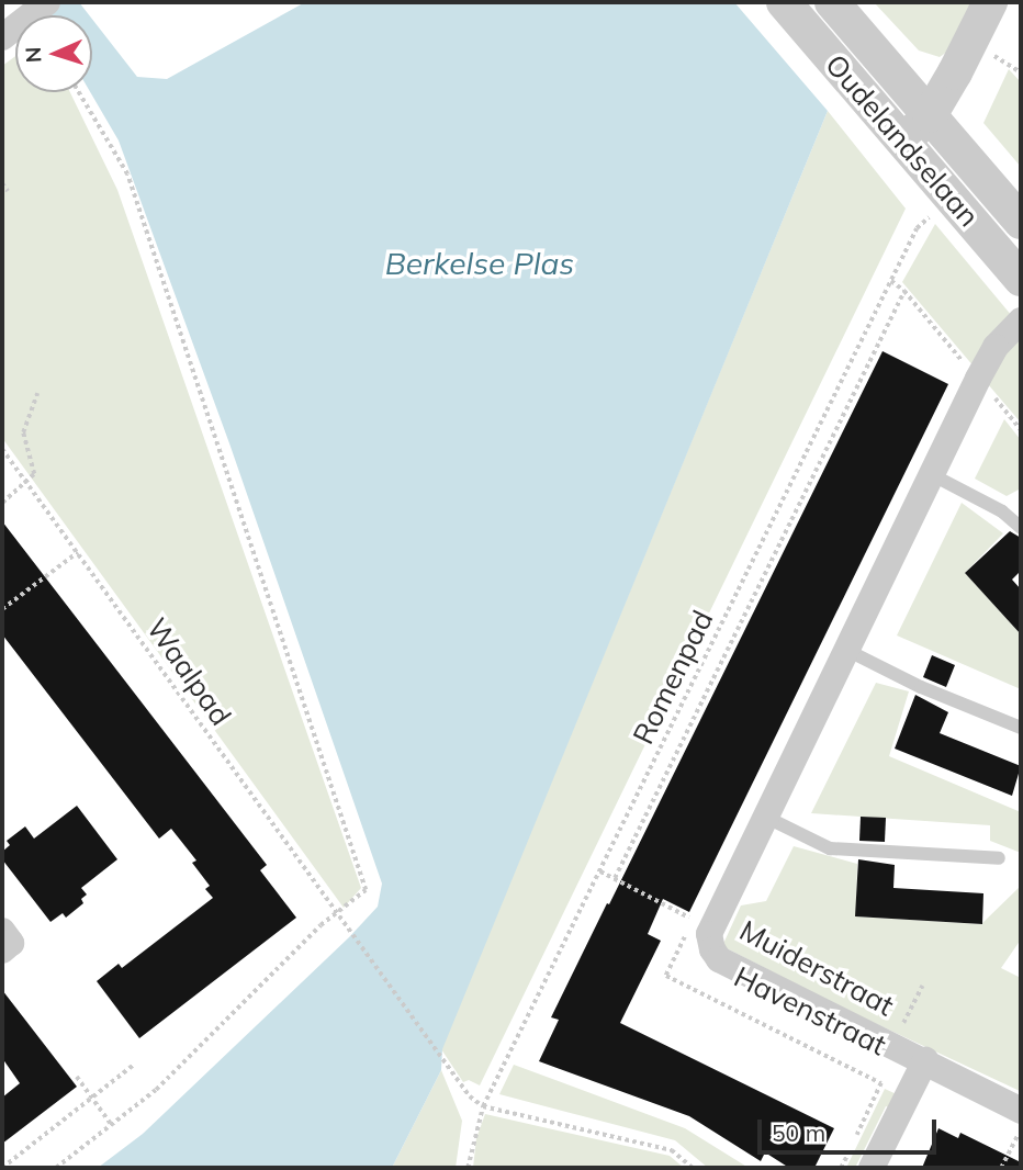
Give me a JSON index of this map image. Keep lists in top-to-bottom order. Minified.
{"streets":{"street":["Oudelandselaan","Muiderstraat","Havenstraat"],"path":["Waalpad","Romenpad"]},"crossings":[["Waalpad","Romenpad"],["Muiderstraat","Havenstraat"]],"water":["Berkelse Plas"],"scale_bar":"50 m","north":"left"}
